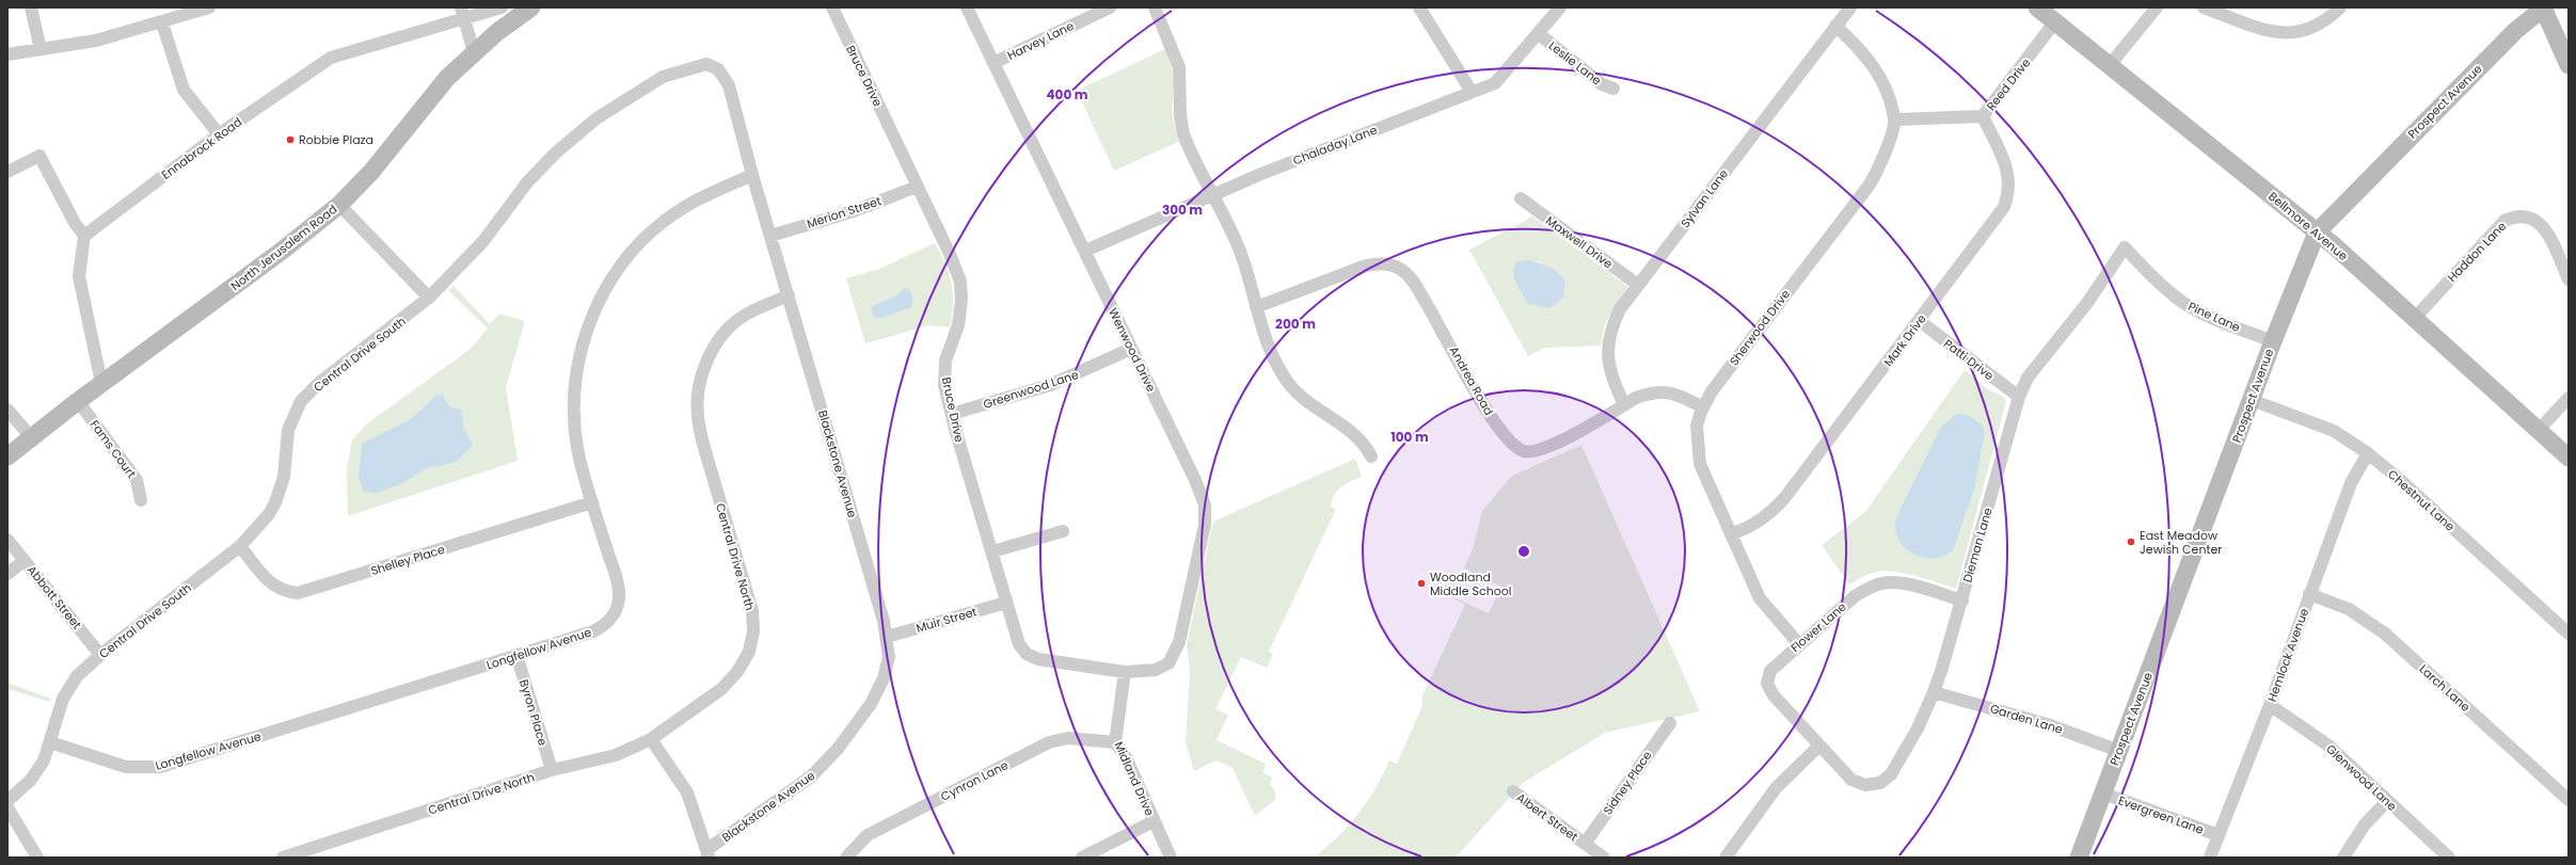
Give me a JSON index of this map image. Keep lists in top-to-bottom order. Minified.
{"streets":{"main road":["Prospect Avenue","Bellmore Avenue","North Jerusalem Road"],"street":["Harvey Lane","Leslie Lane","Bruce Drive","Reed Drive","Chaladay Lane","Ennabrock Road","Sylvan Lane","Merion Street","Maxwell Drive","Haddon Lane","Pine Lane","Sherwood Drive","Mark Drive","Wenwood Drive","Central Drive South","Patti Drive","Andrea Road","Greenwood Lane","Fams Court","Blackstone Avenue","Chestnut Lane","Dieman Lane","Central Drive North","Shelley Place","Abbott Street","Muir Street","Flower Lane","Longfellow Avenue","Hemlock Avenue","Larch Lane","Byron Place","Garden Lane","Glenwood Lane","Midland Drive","Cynron Lane","Sidney Place","Evergreen Lane","Albert Street"]},"crossings":[["Harvey Lane","Wenwood Drive"],["Leslie Lane","Chaladay Lane"],["Bruce Drive","Merion Street"],["Bruce Drive","Wenwood Drive"],["Bruce Drive","Greenwood Lane"],["Bruce Drive","Muir Street"],["Bruce Drive","Midland Drive"],["Reed Drive","Bellmore Avenue"],["Reed Drive","Sherwood Drive"],["Reed Drive","Mark Drive"],["Prospect Avenue","Bellmore Avenue"],["Prospect Avenue","Pine Lane"],["Prospect Avenue","Chestnut Lane"],["Prospect Avenue","Garden Lane"],["Prospect Avenue","Evergreen Lane"],["Chaladay Lane","Wenwood Drive"],["Sylvan Lane","Maxwell Drive"],["Sylvan Lane","Andrea Road"],["Merion Street","Blackstone Avenue"],["Bellmore Avenue","Haddon Lane"],["North Jerusalem Road","Fams Court"],["Pine Lane","Dieman Lane"],["Sherwood Drive","Mark Drive"],["Sherwood Drive","Andrea Road"],["Sherwood Drive","Flower Lane"],["Mark Drive","Patti Drive"],["Wenwood Drive","Greenwood Lane"],["Wenwood Drive","Midland Drive"],["Central Drive South","Blackstone Avenue"],["Central Drive South","Shelley Place"],["Central Drive South","Abbott Street"],["Central Drive South","Longfellow Avenue"],["Patti Drive","Dieman Lane"],["Blackstone Avenue","Central Drive North"],["Blackstone Avenue","Muir Street"],["Blackstone Avenue","Longfellow Avenue"],["Chestnut Lane","Hemlock Avenue"],["Dieman Lane","Flower Lane"],["Dieman Lane","Garden Lane"],["Central Drive North","Byron Place"],["Shelley Place","Longfellow Avenue"],["Longfellow Avenue","Byron Place"],["Hemlock Avenue","Larch Lane"],["Hemlock Avenue","Glenwood Lane"],["Hemlock Avenue","Evergreen Lane"],["Midland Drive","Cynron Lane"],["Sidney Place","Albert Street"]],"places":["Robbie Plaza","East Meadow Jewish Center","Woodland Middle School"],"rings":["400 m","300 m","200 m","100 m"]}
